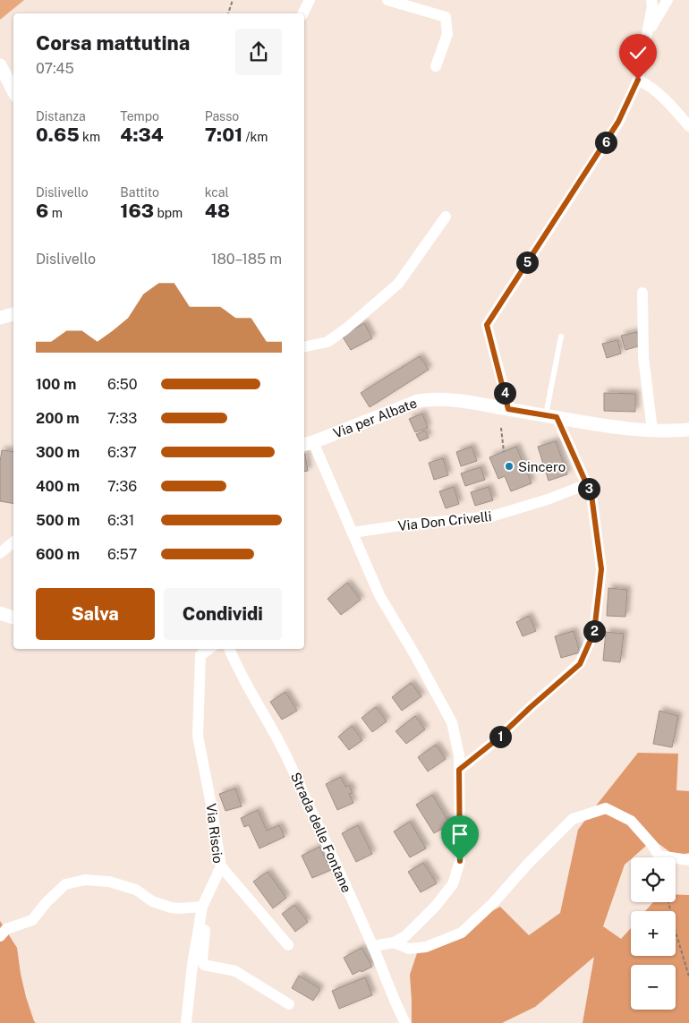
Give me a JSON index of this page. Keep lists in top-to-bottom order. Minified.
{"streets":{"street":["Via per Albate","Via Don Crivelli","Strada delle Fontane","Via Riscio"]},"places":["Sincero"],"page":{"heading":["Corsa mattutina","07:45"],"stats":[["Distanza","0.65 km"],["Tempo","4:34"],["Passo","7:01 /km"],["Dislivello","6 m"],["Battito","163 bpm"],["kcal","48"]],"pins":["6","5","4","3","2","1"],"chart":["Dislivello","180–185 m"],"list":[{"name":"100 m","note":"6:50"},{"name":"200 m","note":"7:33"},{"name":"300 m","note":"6:37"},{"name":"400 m","note":"7:36"},{"name":"500 m","note":"6:31"},{"name":"600 m","note":"6:57"}],"buttons":["Salva","Condividi"],"map_buttons":["+","−"]}}
